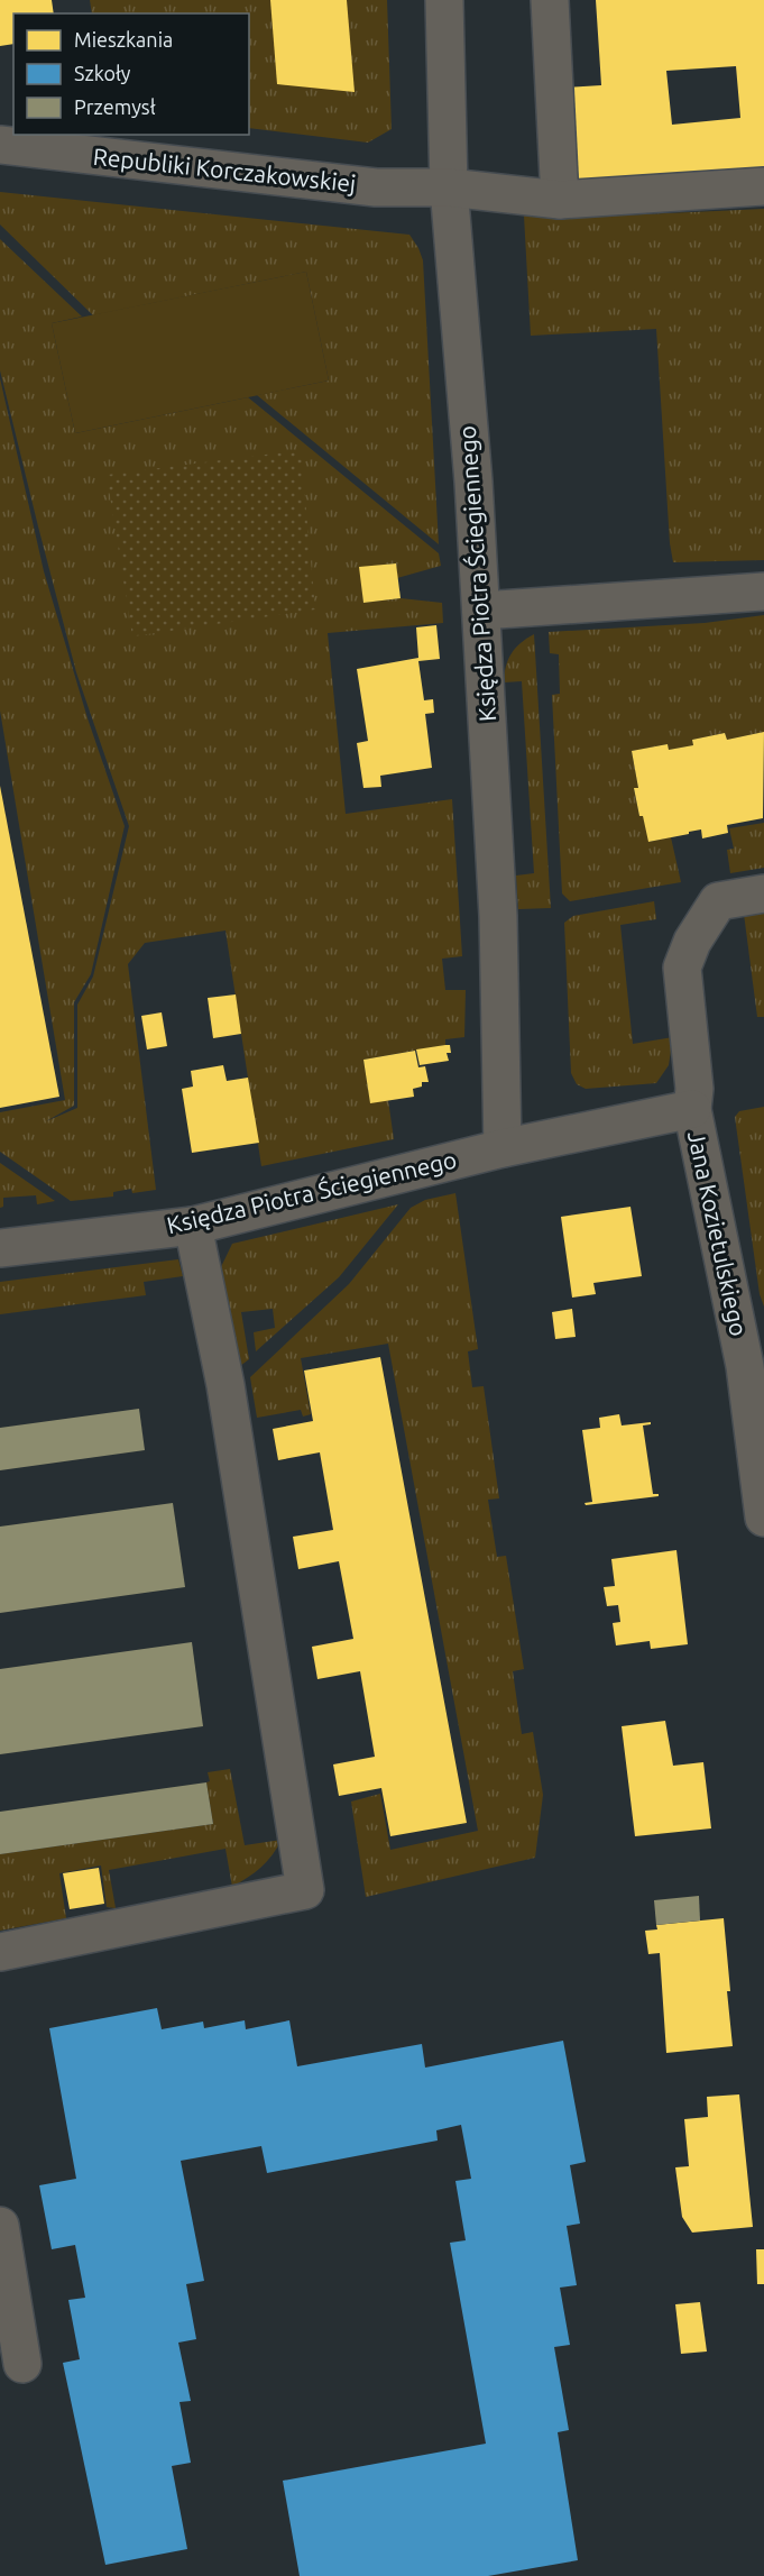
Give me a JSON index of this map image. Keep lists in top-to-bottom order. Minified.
{"streets":{"street":["Republiki Korczakowskiej","Księdza Piotra Ściegiennego","Jana Kozietulskiego"]},"crossings":[["Republiki Korczakowskiej","Księdza Piotra Ściegiennego"],["Księdza Piotra Ściegiennego","Jana Kozietulskiego"]],"legend":["Mieszkania","Szkoły","Przemysł"]}
